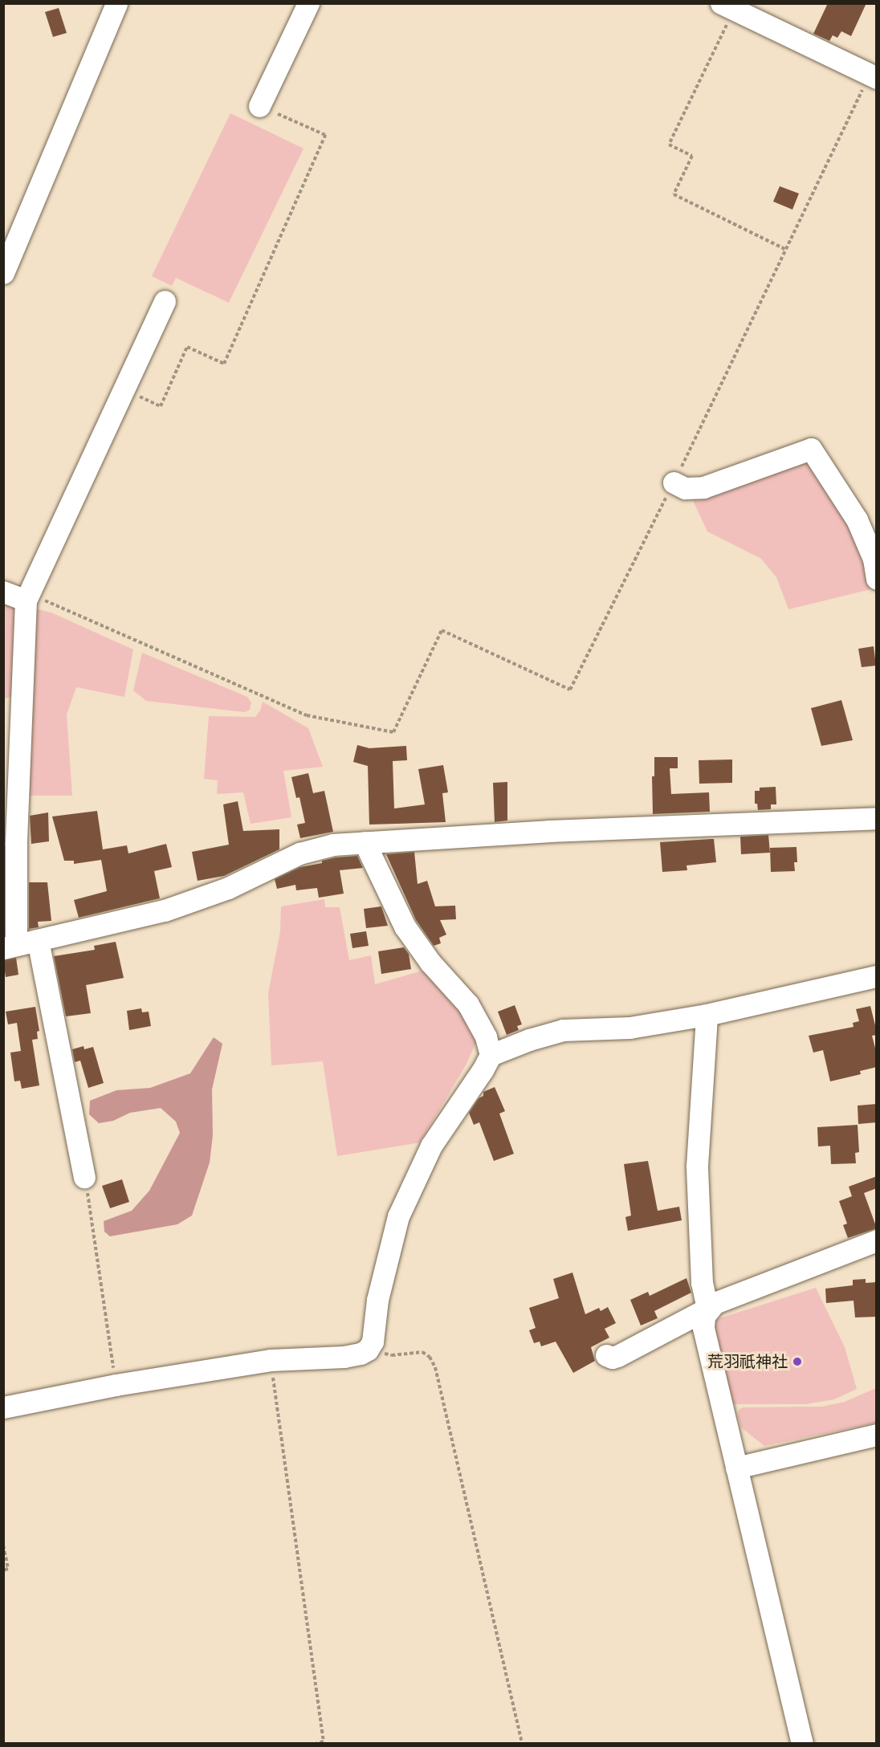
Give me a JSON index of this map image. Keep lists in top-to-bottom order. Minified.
{"places":["荒羽祇神社"]}
